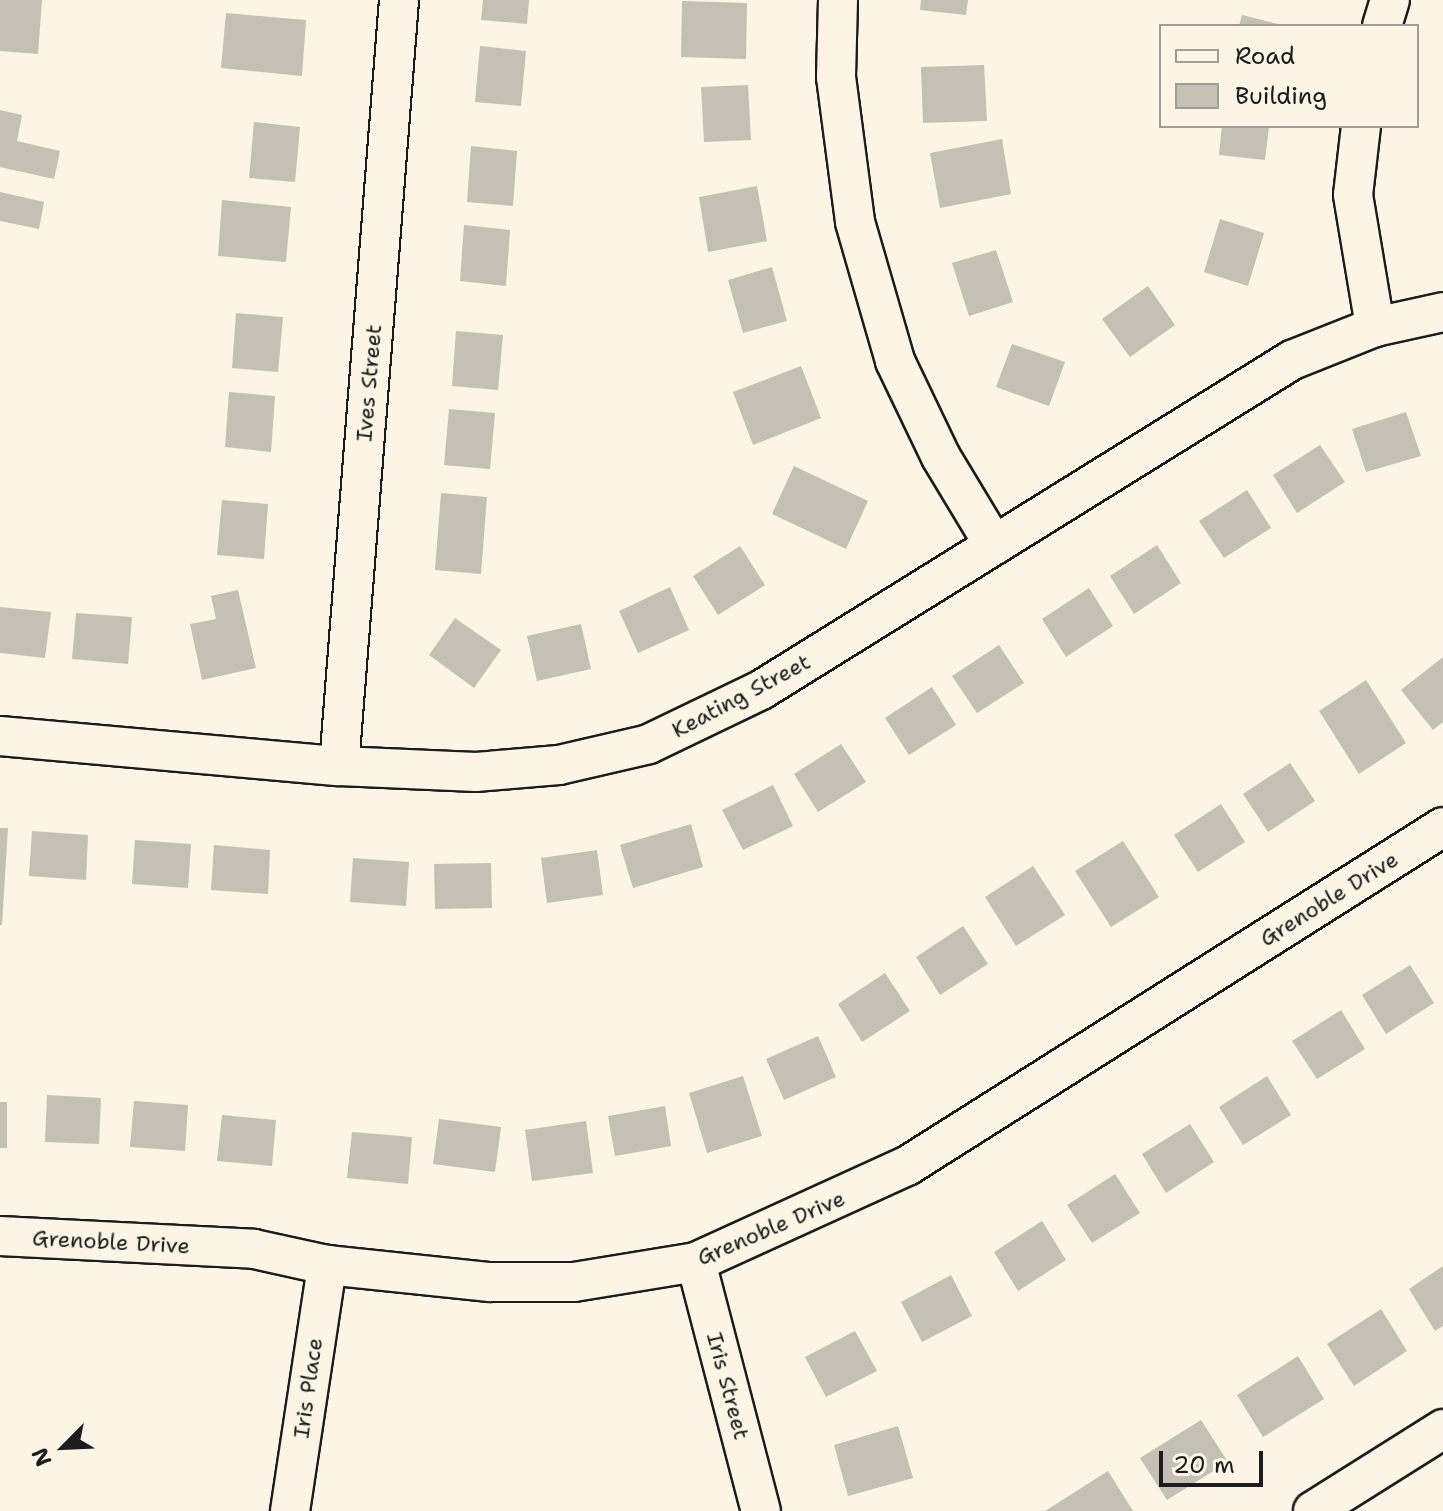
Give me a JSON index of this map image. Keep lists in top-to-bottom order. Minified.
{"streets":{"street":["Ives Street","Keating Street","Grenoble Drive","Iris Street","Iris Place"]},"crossings":[["Ives Street","Keating Street"],["Grenoble Drive","Iris Street"],["Grenoble Drive","Iris Place"]],"legend":["Road","Building"],"scale_bar":"20 m","north":"bottom left"}
